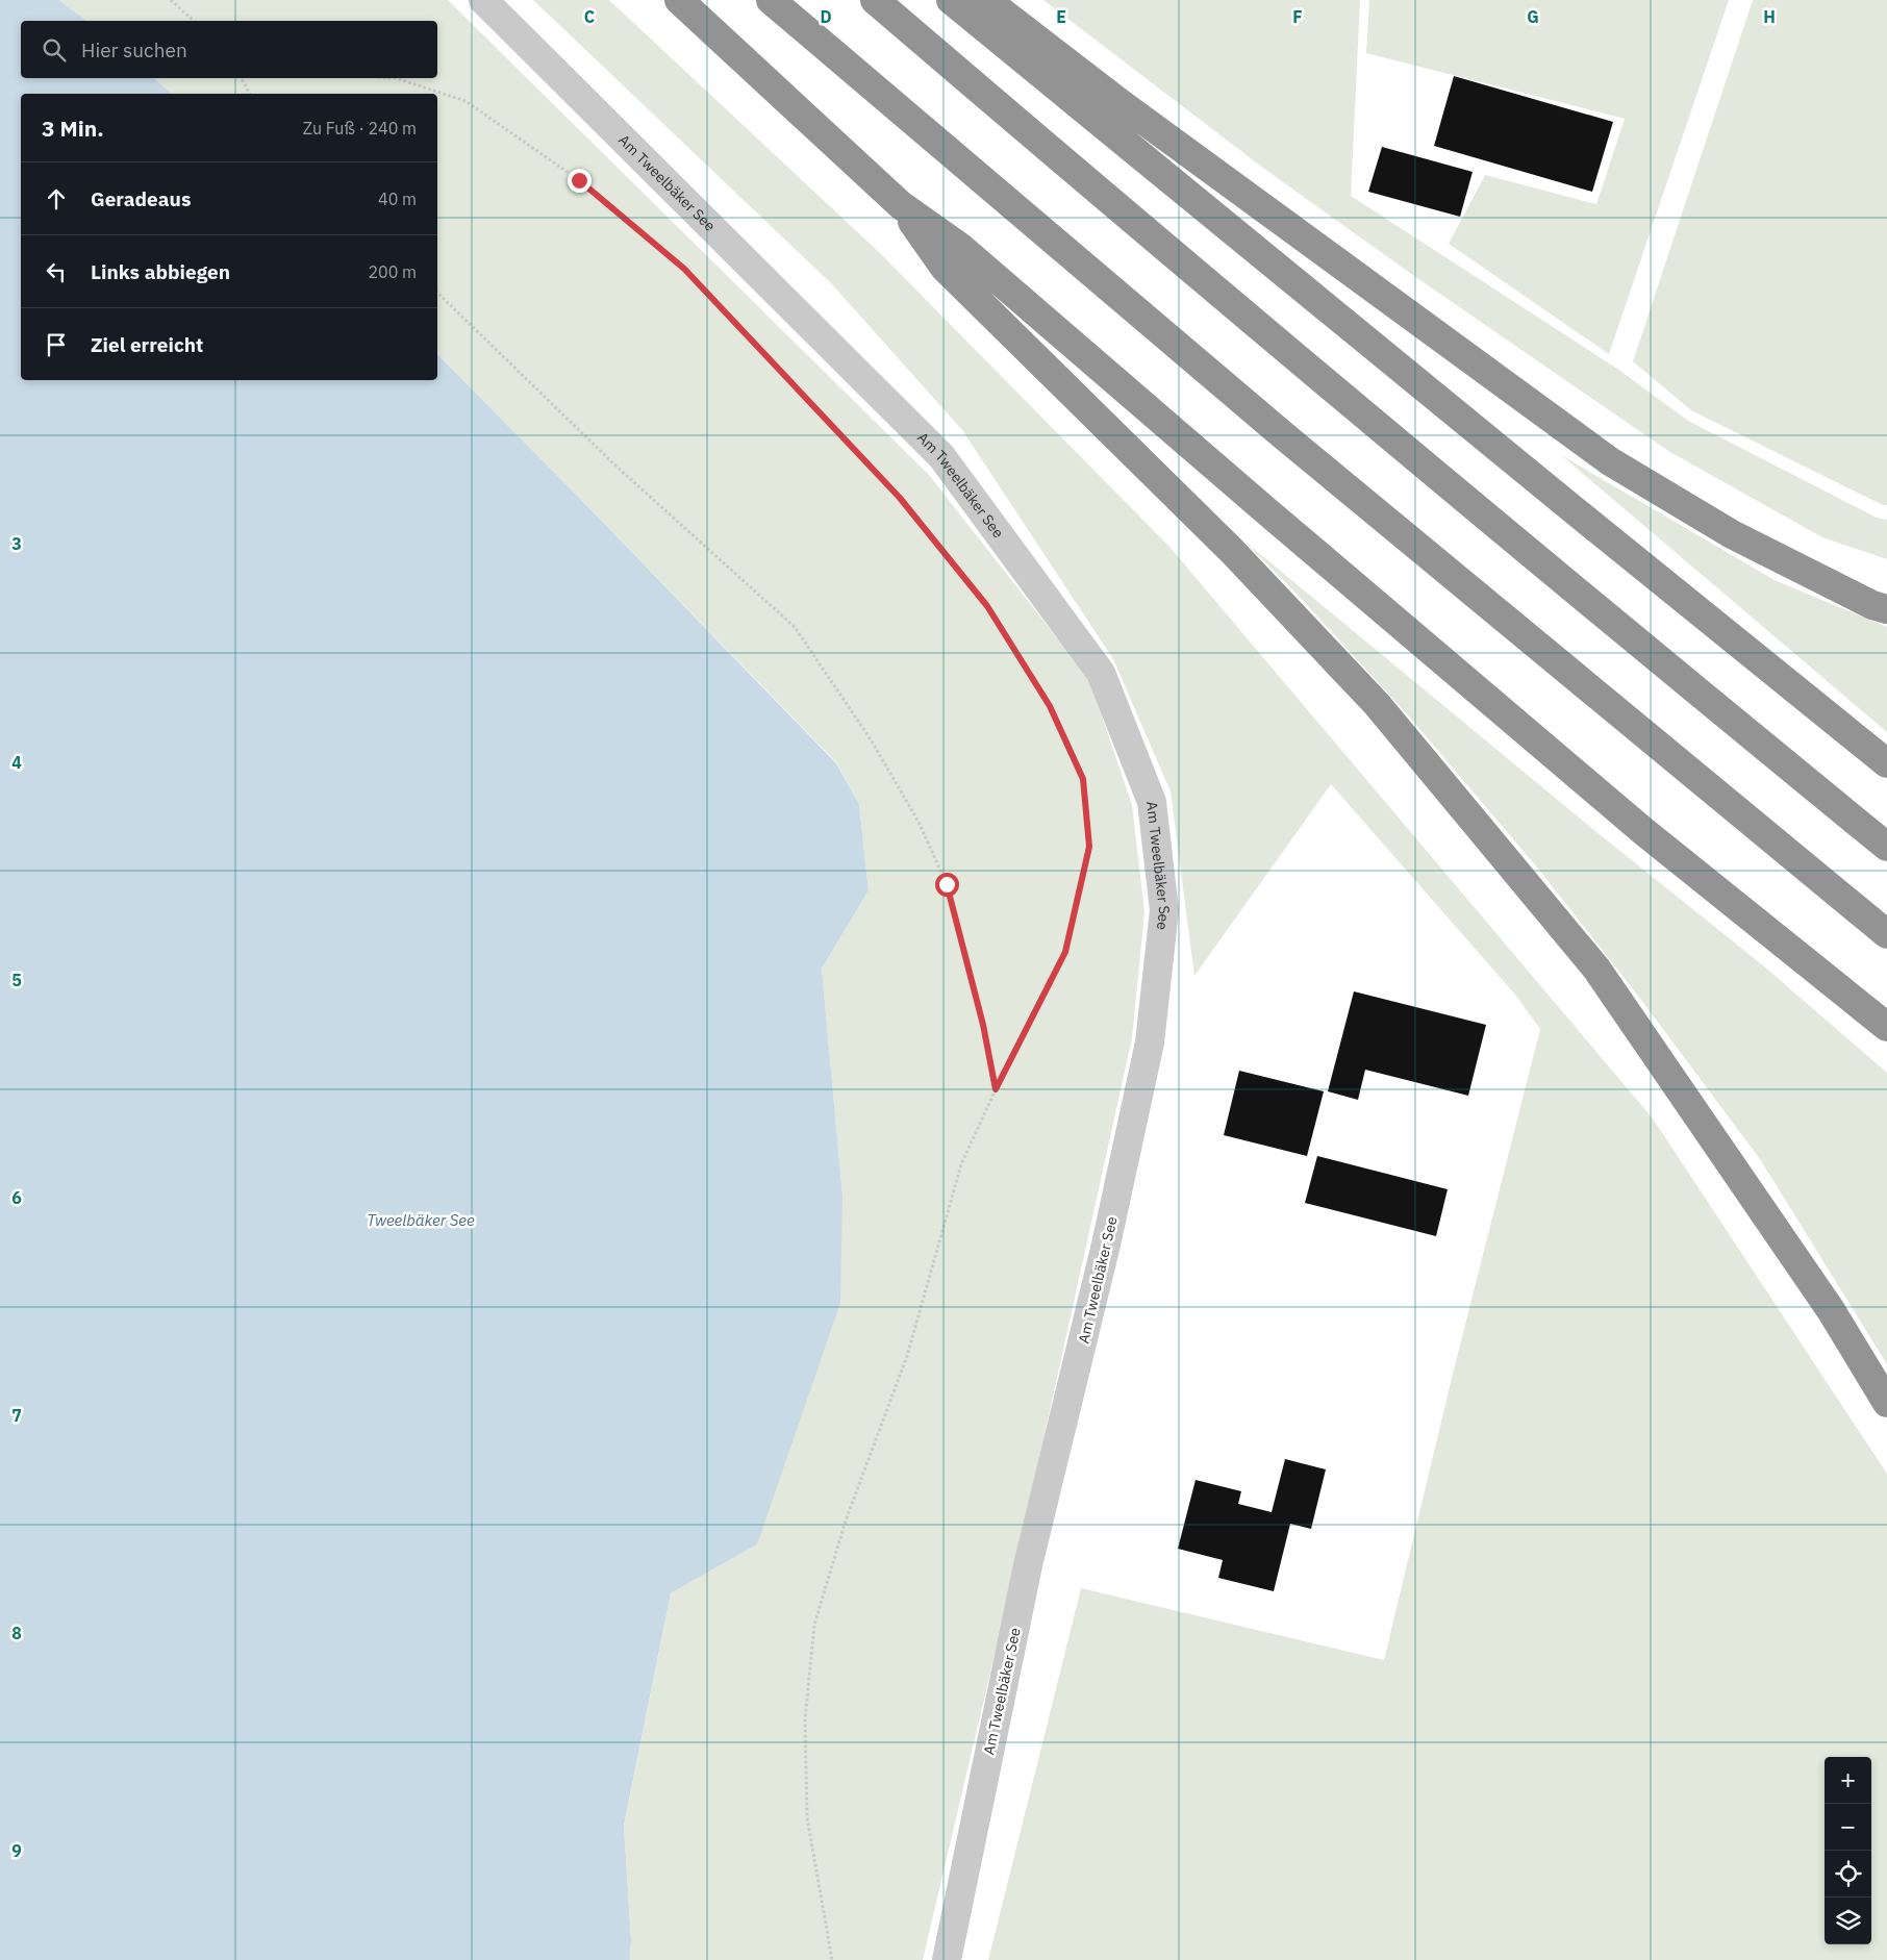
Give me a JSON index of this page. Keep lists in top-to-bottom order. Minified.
{"streets":{"street":["Am Tweelbäker See"]},"water":["Tweelbäker See"],"page":{"search":"Hier suchen","heading":["3 Min.","Zu Fuß · 240 m"],"list":[["Geradeaus","40 m"],["Links abbiegen","200 m"],"Ziel erreicht"],"map_buttons":["+","−"]},"grid":{"columns":["C","D","E","F","G","H"],"rows":["3","4","5","6","7","8","9"]}}
